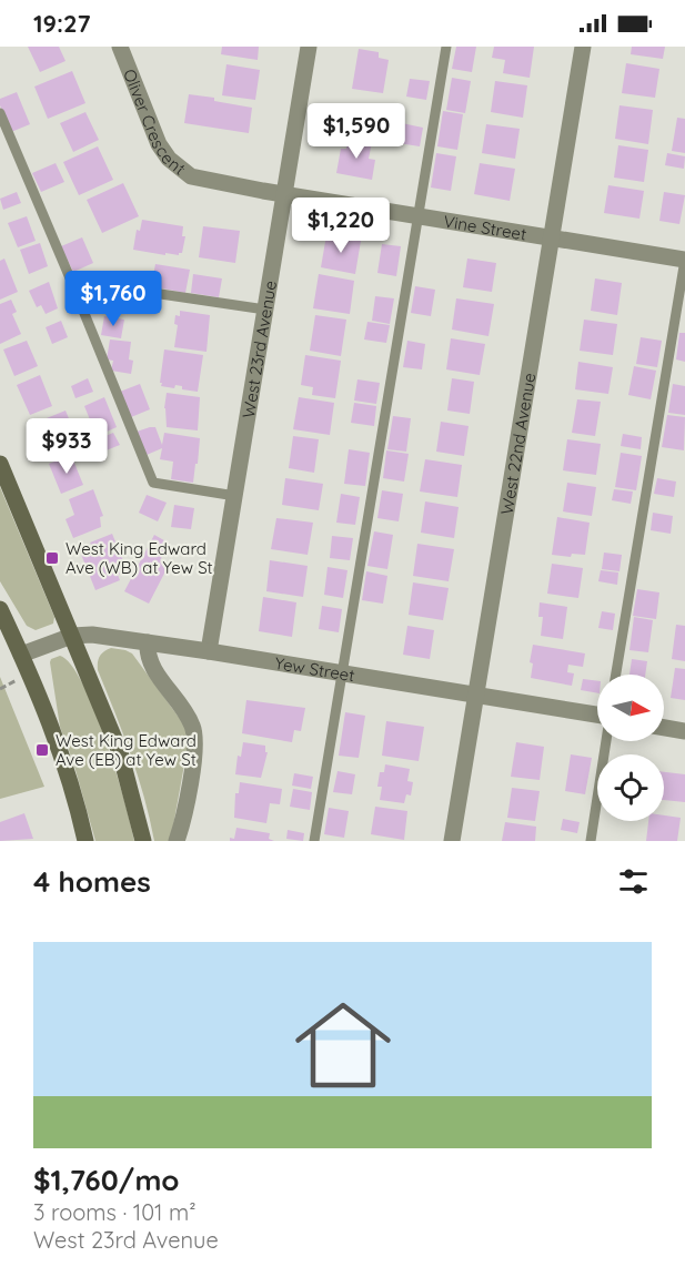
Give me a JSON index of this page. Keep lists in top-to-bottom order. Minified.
{"streets":{"street":["Oliver Crescent","Vine Street","West 23rd Avenue","West 22nd Avenue","Yew Street"]},"crossings":[["Oliver Crescent","Vine Street"],["Oliver Crescent","West 23rd Avenue"],["Vine Street","West 23rd Avenue"],["Vine Street","West 22nd Avenue"],["West 23rd Avenue","Yew Street"],["West 22nd Avenue","Yew Street"]],"places":{"transit":["West King Edward Ave (WB) at Yew St","West King Edward Ave (EB) at Yew St"]},"north":"right","page":{"status":"19:27","price":["$1,590","$1,220","$1,760","$933"],"heading":"4 homes","list":[{"name":"$1,760/mo","note":"3 rooms · 101 m² · West 23rd Avenue"}]}}
